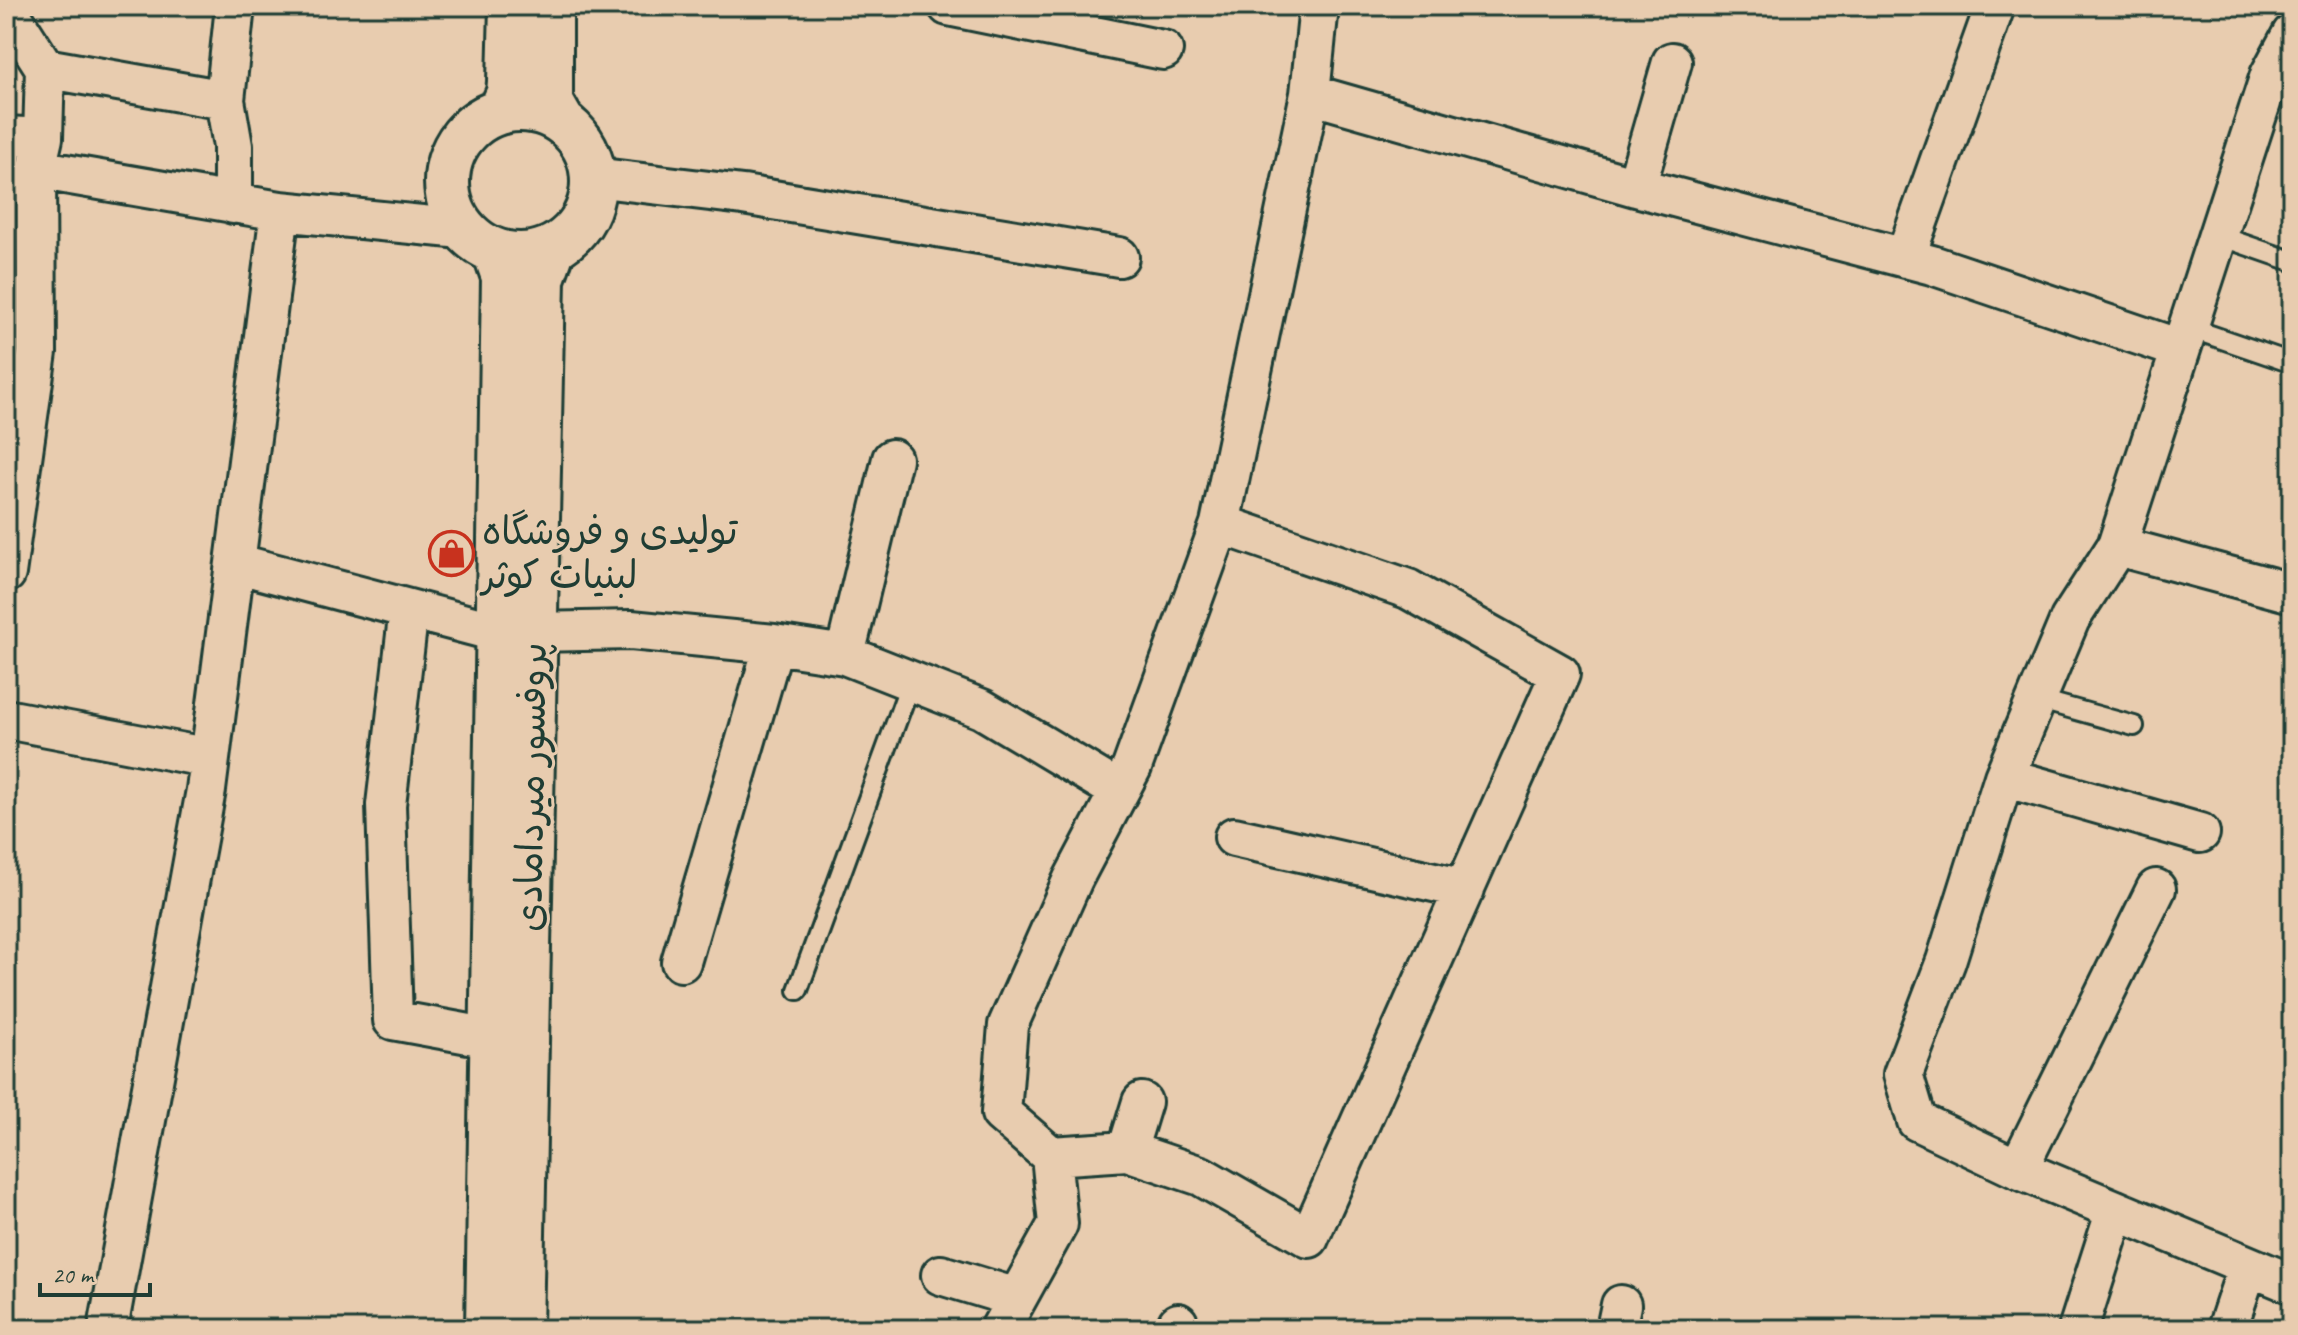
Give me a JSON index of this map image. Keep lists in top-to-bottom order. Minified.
{"streets":{"main road":["پروفسور میردامادی"]},"places":{"shop":["تولیدی و فروشگاه لبنیات کوثر"]},"scale_bar":"20 m"}
